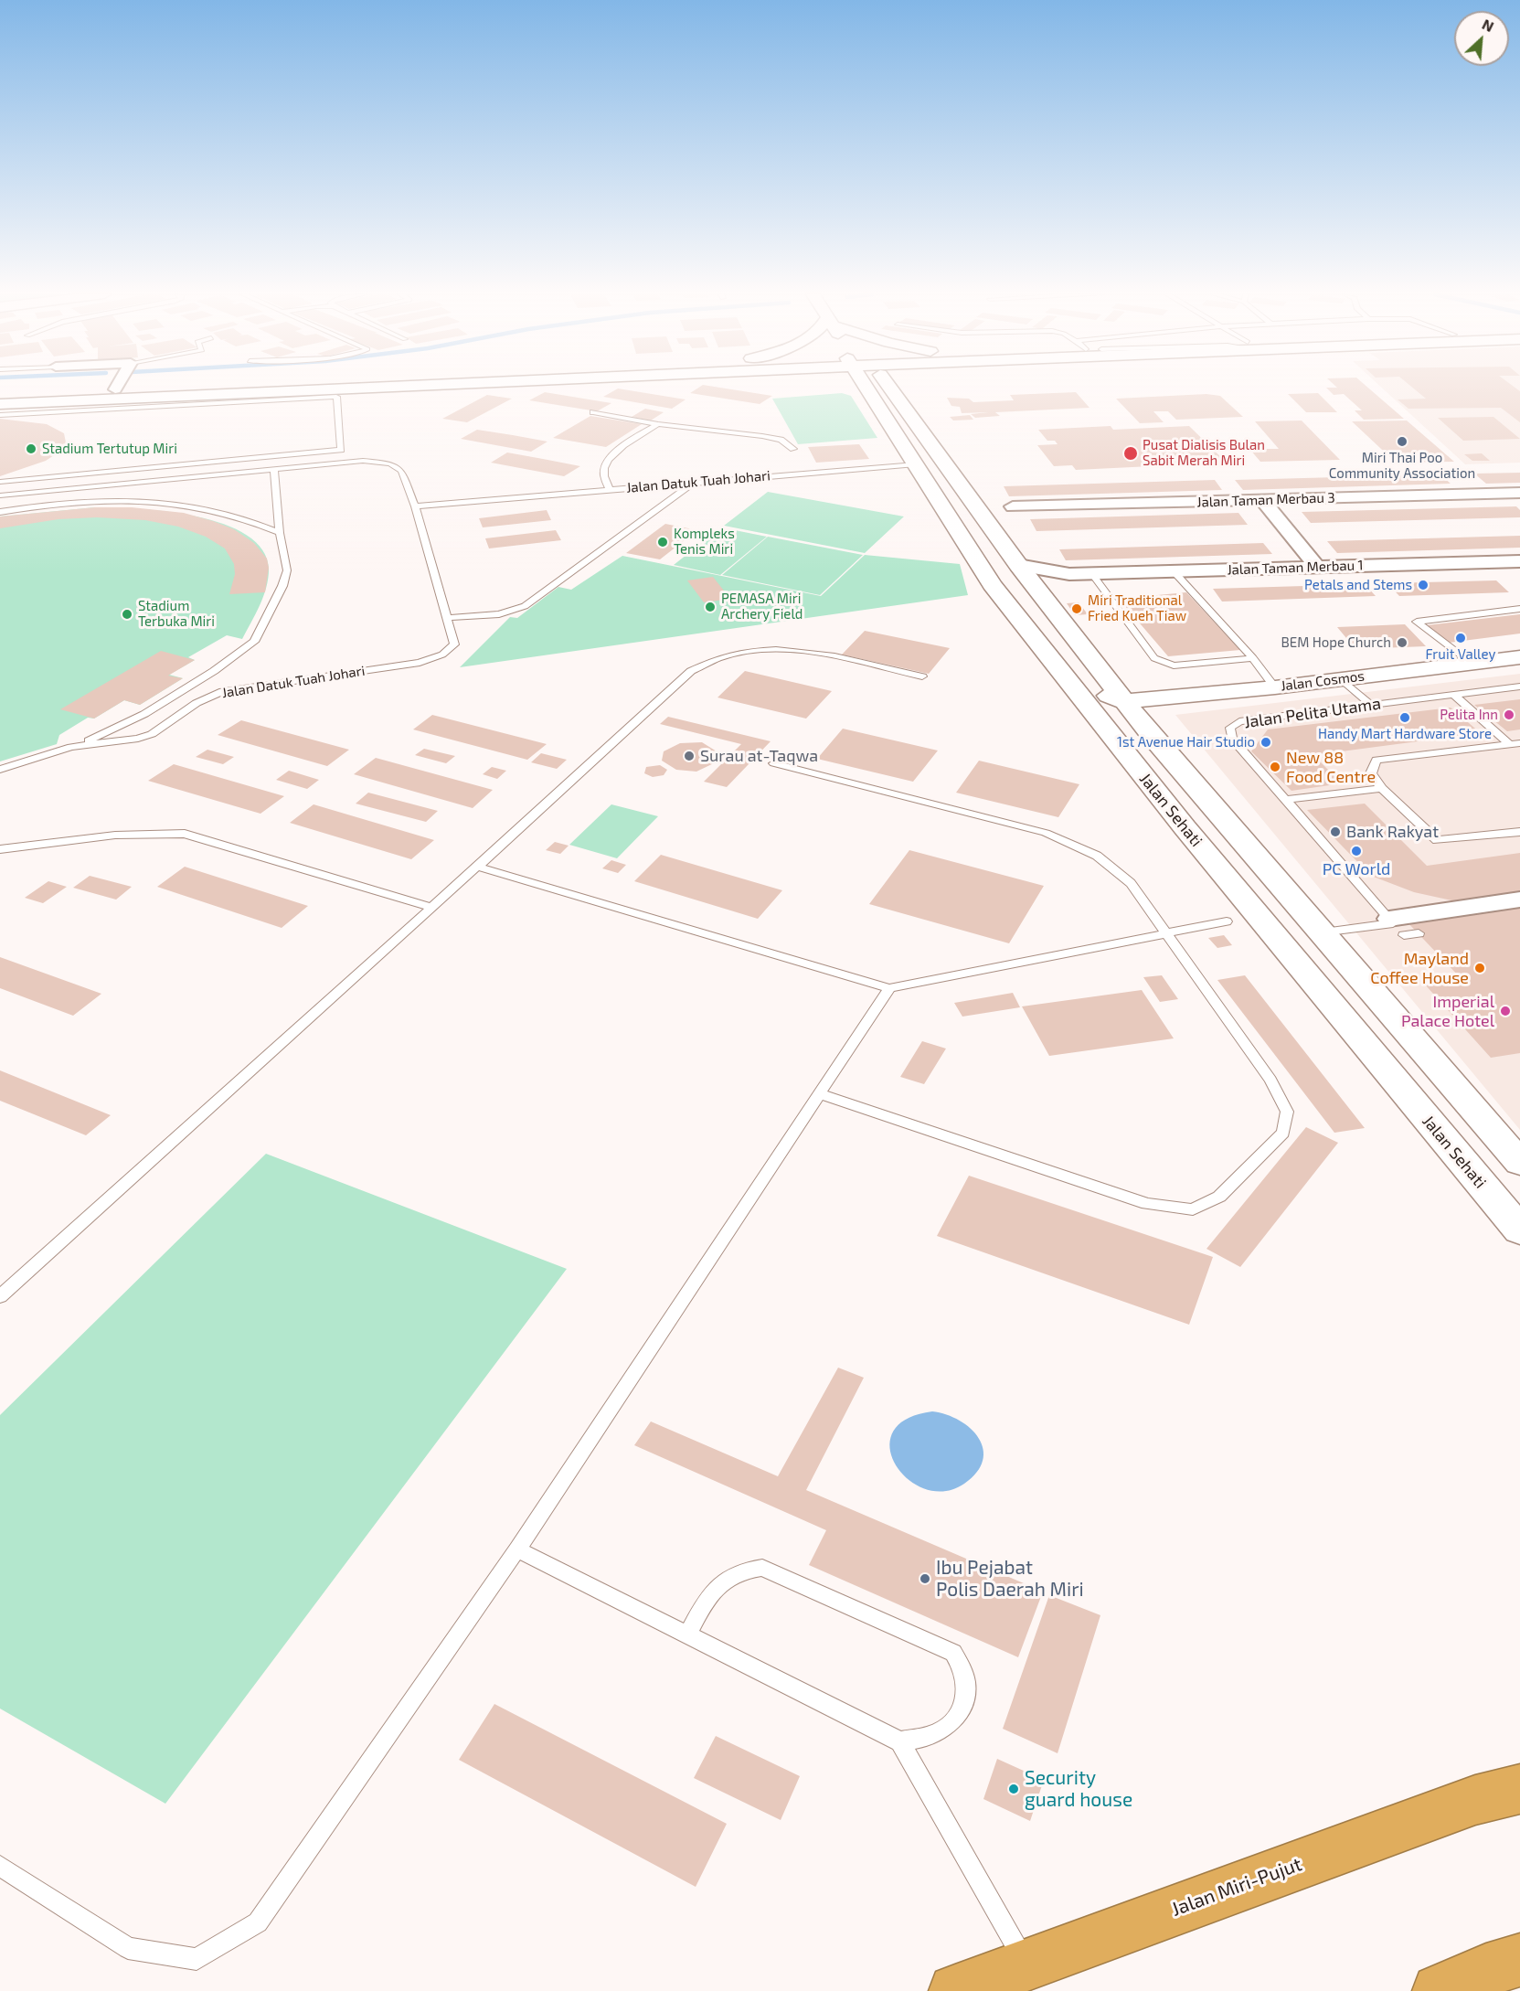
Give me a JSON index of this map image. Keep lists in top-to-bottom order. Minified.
{"streets":{"highway":["Jalan Miri-Pujut"],"main road":["Jalan Cosmos","Jalan Sehati"],"street":["Jalan Taman Merbau 3","Jalan Taman Merbau 1"],"lane":["Jalan Datuk Tuah Johari","Jalan Pelita Utama"]},"crossings":[["Jalan Datuk Tuah Johari","Jalan Sehati"],["Jalan Cosmos","Jalan Sehati"]],"places":["Miri Thai Poo Community Association","Stadium Tertutup Miri","Pusat Dialisis Bulan Sabit Merah Miri","Kompleks Tenis Miri","Petals and Stems","PEMASA Miri Archery Field","Miri Traditional Fried Kueh Tiaw","Stadium Terbuka Miri","Fruit Valley","BEM Hope Church","Pelita Inn","Handy Mart Hardware Store","1st Avenue Hair Studio","Surau at-Taqwa","New 88 Food Centre","Bank Rakyat","PC World","Mayland Coffee House","Imperial Palace Hotel","Ibu Pejabat Polis Daerah Miri","Security guard house"],"north":"top right"}
